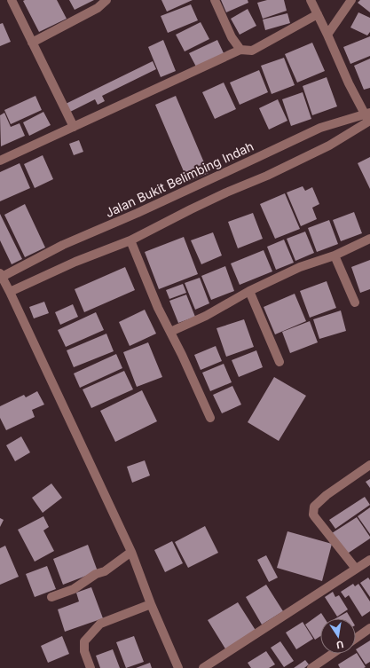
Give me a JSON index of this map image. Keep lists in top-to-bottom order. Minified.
{"streets":{"street":["Jalan Bukit Belimbing Indah"]},"north":"bottom"}
